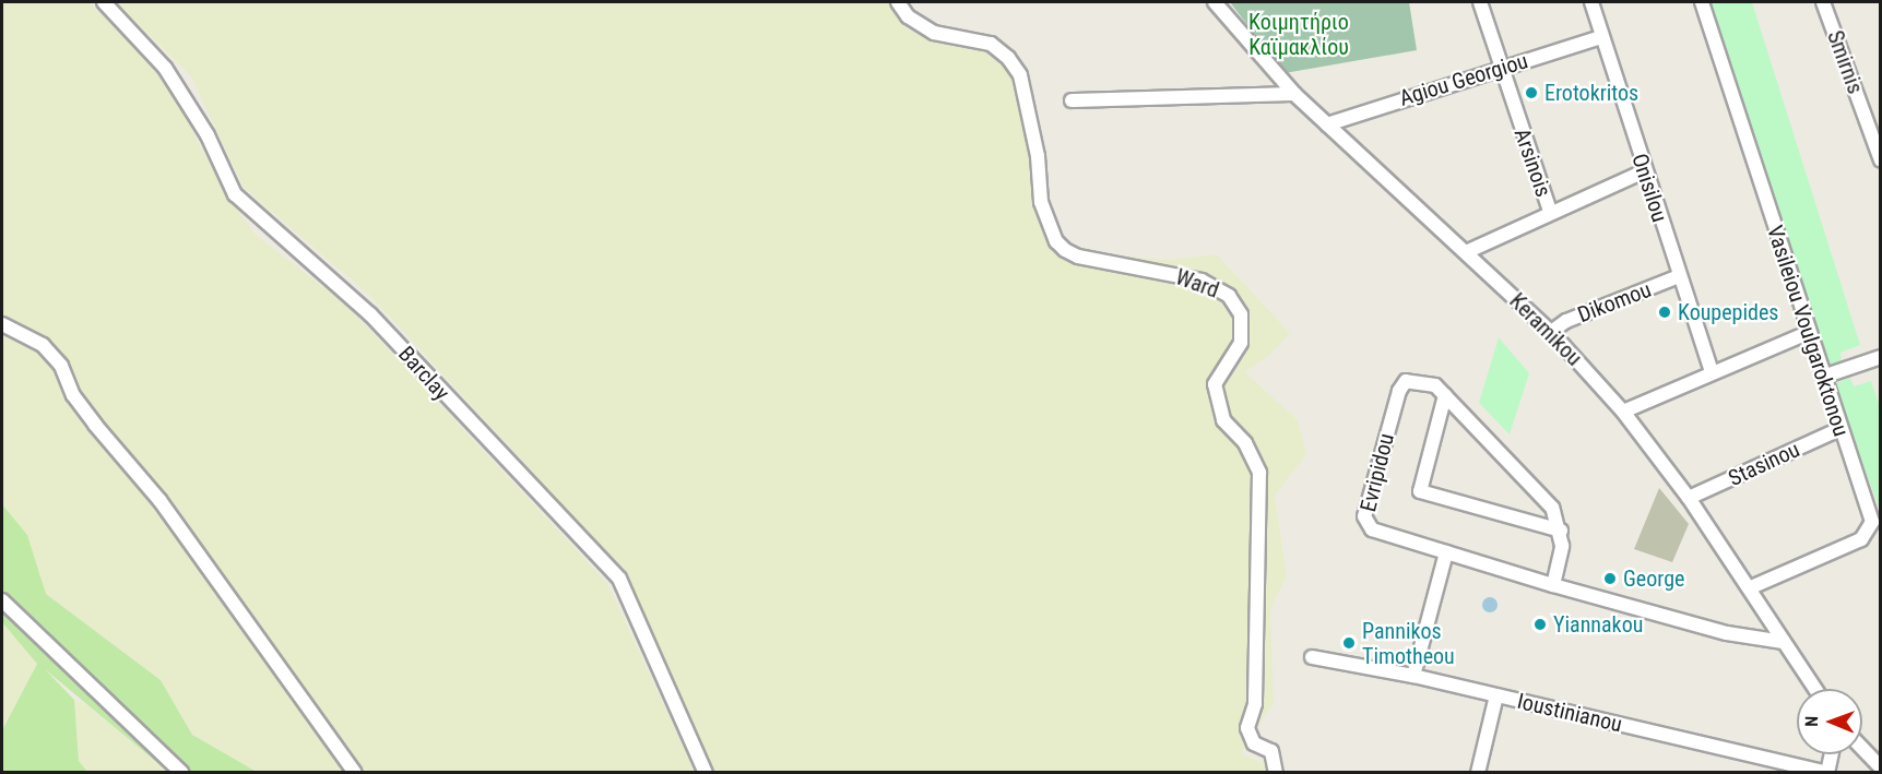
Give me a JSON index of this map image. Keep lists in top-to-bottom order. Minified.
{"streets":{"street":["Smirnis","Agiou Georgiou","Arsinois","Onisilou","Ward","Dikomou","Keramikou","Vasileiou Voulgaroktonou","Barclay","Stasinou","Evripidou","Ioustinianou"]},"crossings":[["Agiou Georgiou","Arsinois"],["Agiou Georgiou","Onisilou"],["Agiou Georgiou","Keramikou"],["Onisilou","Dikomou"],["Dikomou","Keramikou"],["Keramikou","Vasileiou Voulgaroktonou"],["Keramikou","Stasinou"],["Keramikou","Evripidou"],["Vasileiou Voulgaroktonou","Stasinou"]],"parks":["Κοιμητήριο Καϊμακλίου"],"places":["Erotokritos","Koupepides","George","Yiannakou","Pannikos Timotheou"],"north":"left"}
